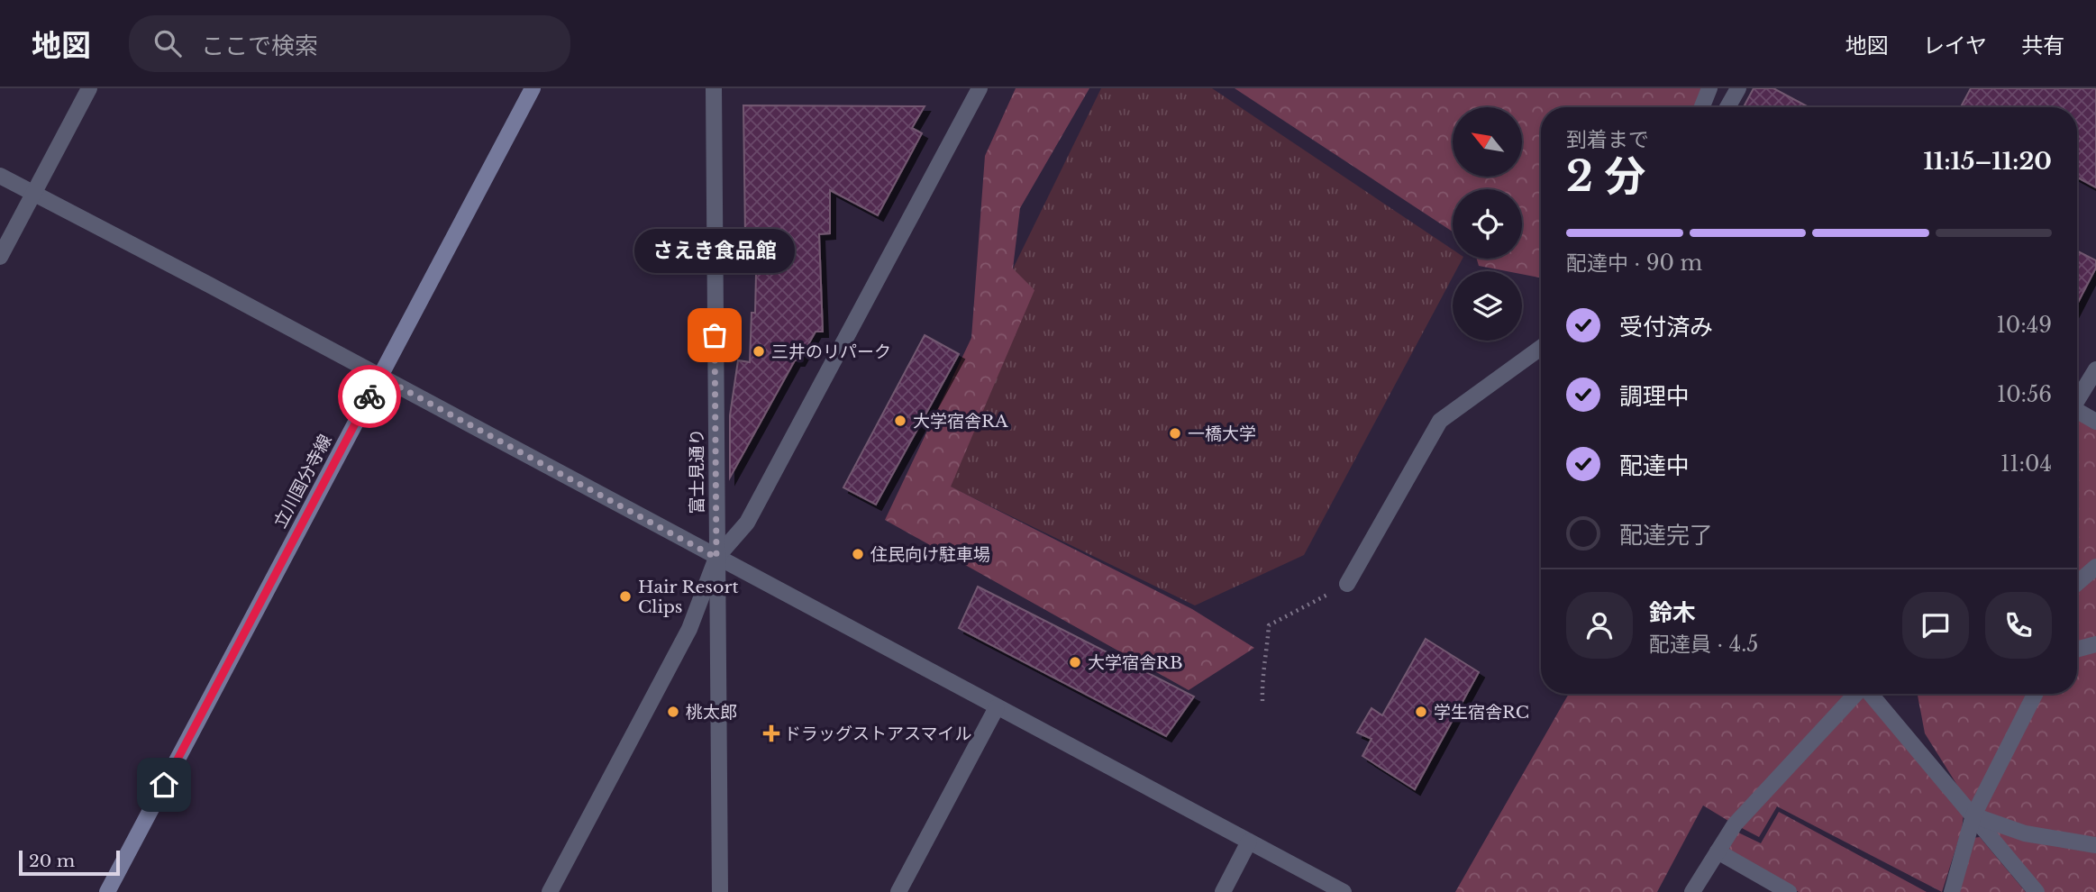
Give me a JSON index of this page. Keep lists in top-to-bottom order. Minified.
{"streets":{"main road":["立川国分寺線"],"street":["富士見通り"]},"places":{"other":["さえき食品館","三井のリパーク","大学宿舎RA","一橋大学","住民向け駐車場","Hair Resort Clips","大学宿舎RB","桃太郎","学生宿舎RC"],"health":["ドラッグストアスマイル"]},"scale_bar":"20 m","north":"top left","page":{"header":"地図","search":"ここで検索","nav":["地図","レイヤ","共有"],"heading":["2 分","到着まで","11:15–11:20"],"panel":["鈴木","配達員 · 4.5"],"bar":"配達中 · 90 m","bubble":"さえき食品館","list":[["受付済み","10:49"],["調理中","10:56"],["配達中","11:04"],"配達完了"],"scale":"20 m"}}
